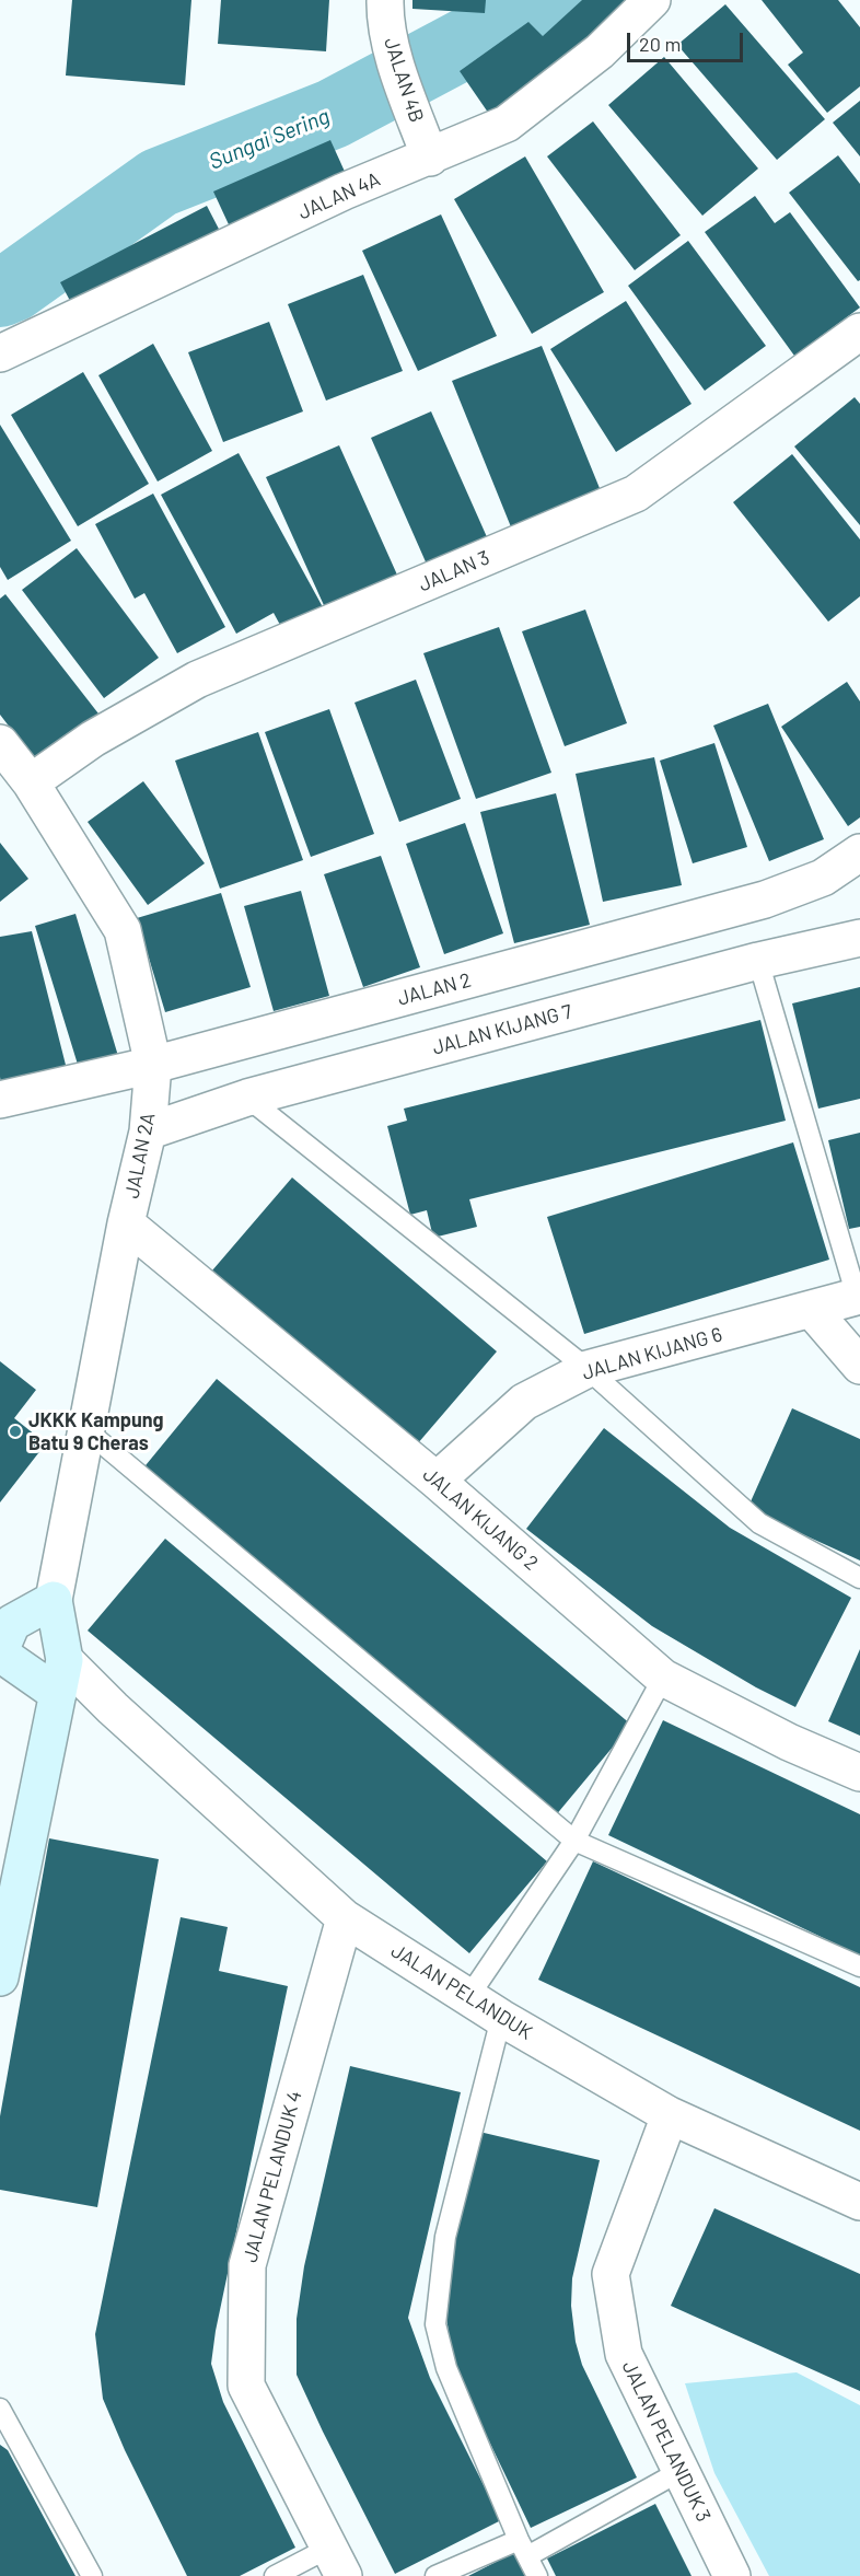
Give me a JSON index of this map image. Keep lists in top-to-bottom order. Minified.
{"streets":{"street":["JALAN 4B","JALAN 4A","JALAN 3","JALAN 2","JALAN KIJANG 7","JALAN 2A","JALAN KIJANG 6","JALAN KIJANG 2","JALAN PELANDUK","JALAN PELANDUK 4","JALAN PELANDUK 3"]},"crossings":[["JALAN 4B","JALAN 4A"],["JALAN 3","JALAN 2A"],["JALAN 2","JALAN 2A"],["JALAN KIJANG 7","JALAN 2A"],["JALAN 2A","JALAN KIJANG 2"],["JALAN KIJANG 6","JALAN KIJANG 2"],["JALAN PELANDUK","JALAN PELANDUK 4"],["JALAN PELANDUK","JALAN PELANDUK 3"]],"water":["Sungai Sering"],"places":["JKKK Kampung Batu 9 Cheras"],"scale_bar":"20 m"}
